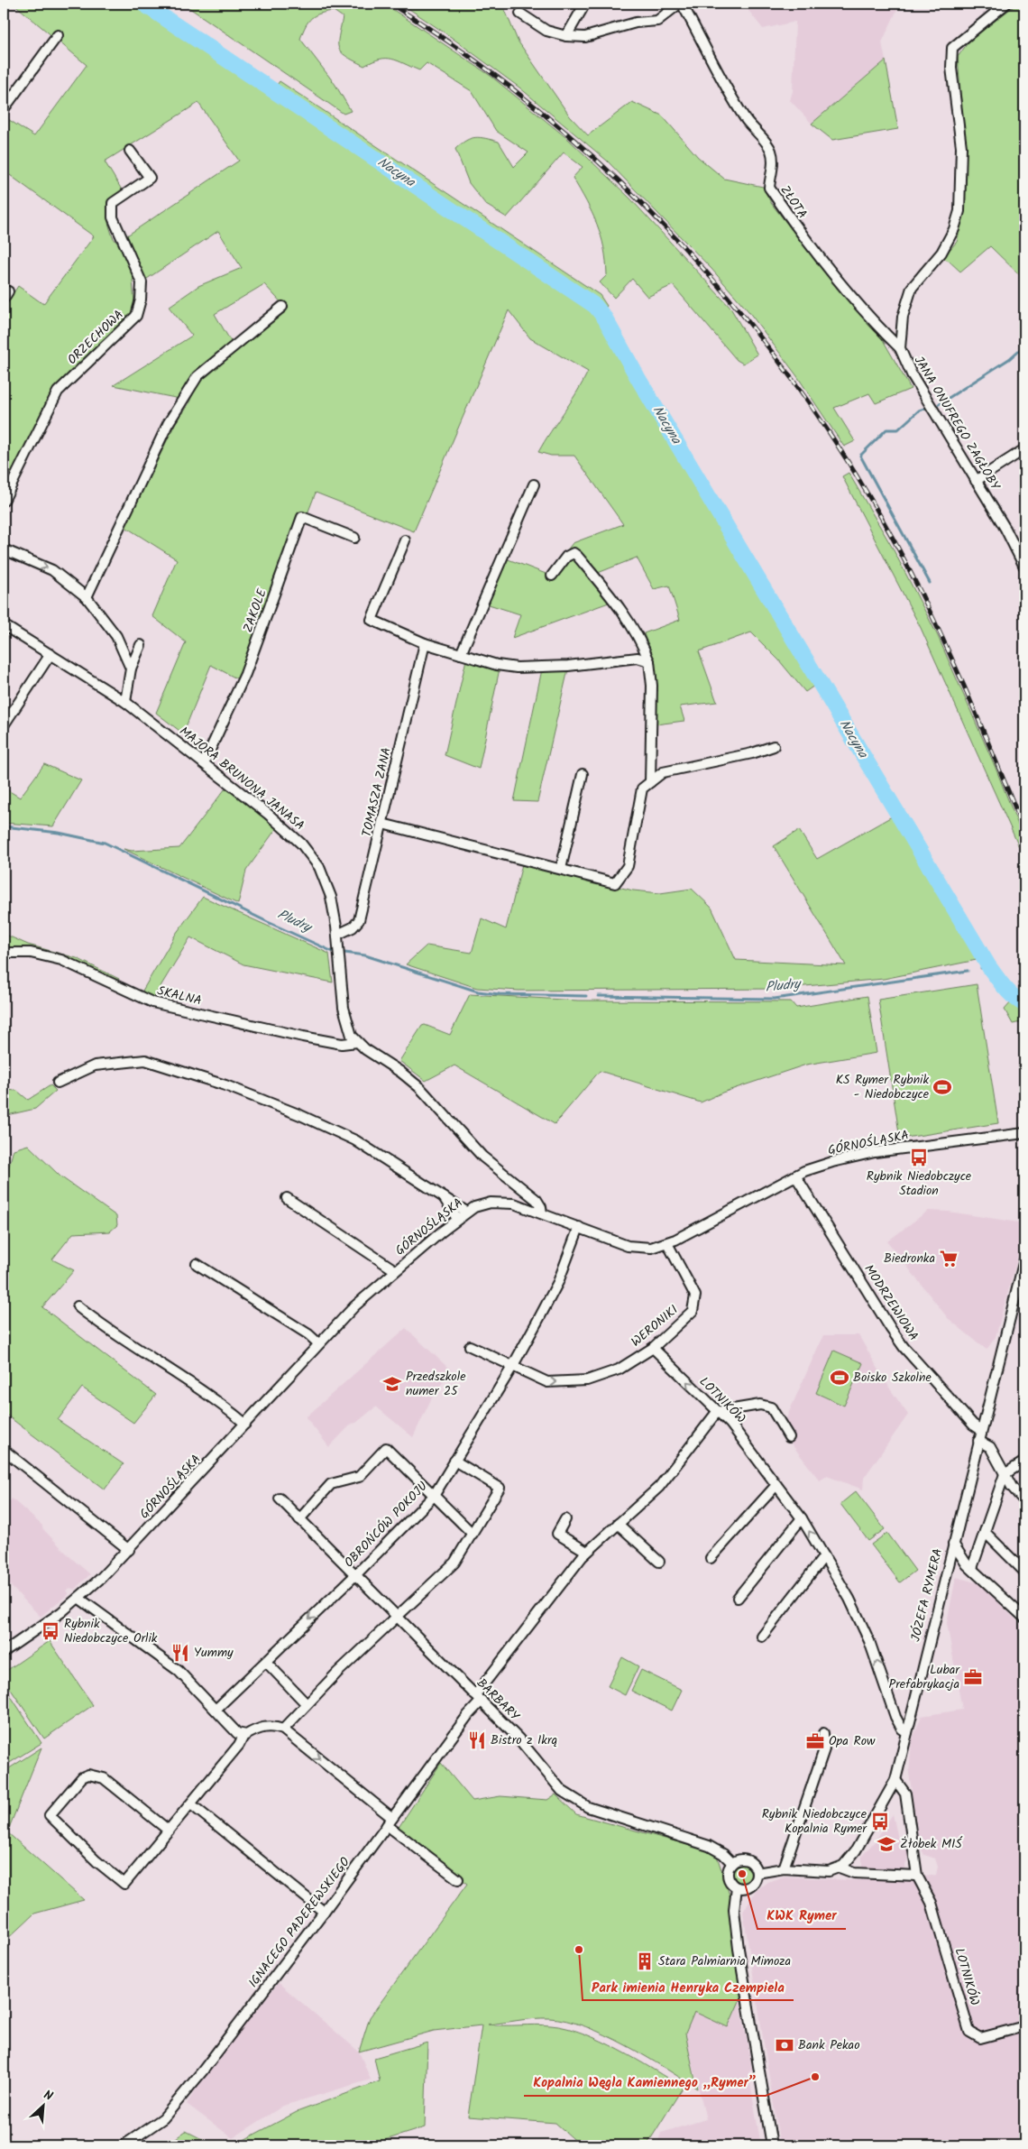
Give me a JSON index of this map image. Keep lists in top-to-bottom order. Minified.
{"streets":{"street":["ZŁOTA","ORZECHOWA","JANA ONUFREGO ZAGŁOBY","ZAKOLE","MAJORA BRUNONA JANASA","TOMASZA ZANA","SKALNA","GÓRNOŚLĄSKA","MODRZEWIOWA","WERONIKI","LOTNIKÓW","OBROŃCÓW POKOJU","JÓZEFA RYMERA","BARBARY","IGNACEGO PADEREWSKIEGO"]},"crossings":[["ZŁOTA","JANA ONUFREGO ZAGŁOBY"],["ZAKOLE","MAJORA BRUNONA JANASA"],["MAJORA BRUNONA JANASA","TOMASZA ZANA"],["MAJORA BRUNONA JANASA","SKALNA"],["MAJORA BRUNONA JANASA","GÓRNOŚLĄSKA"],["GÓRNOŚLĄSKA","MODRZEWIOWA"],["GÓRNOŚLĄSKA","WERONIKI"],["GÓRNOŚLĄSKA","OBROŃCÓW POKOJU"],["MODRZEWIOWA","JÓZEFA RYMERA"],["WERONIKI","LOTNIKÓW"],["WERONIKI","OBROŃCÓW POKOJU"],["LOTNIKÓW","JÓZEFA RYMERA"],["LOTNIKÓW","IGNACEGO PADEREWSKIEGO"],["OBROŃCÓW POKOJU","BARBARY"],["BARBARY","IGNACEGO PADEREWSKIEGO"]],"one_way":["WERONIKI","LOTNIKÓW"],"water":["Nacyna","Pludry"],"places":{"sports":["KS Rymer Rybnik - Niedobczyce","Boisko Szkolne"],"bus stop":["Rybnik Niedobczyce Stadion","Rybnik Niedobczyce Orlik","Rybnik Niedobczyce Kopalnia Rymer"],"supermarket":["Biedronka"],"school or university":["Przedszkole numer 25","Żłobek MIŚ"],"restaurant":["Yummy","Bistro z Ikrą"],"office":["Lubar Prefabrykacja","Opa Row"],"other":["KWK Rymer","Park imienia Henryka Czempiela","Kopalnia Węgla Kamiennego „Rymer”"],"building":["Stara Palmiarnia Mimoza"],"bank":["Bank Pekao"]},"north":"top right"}
